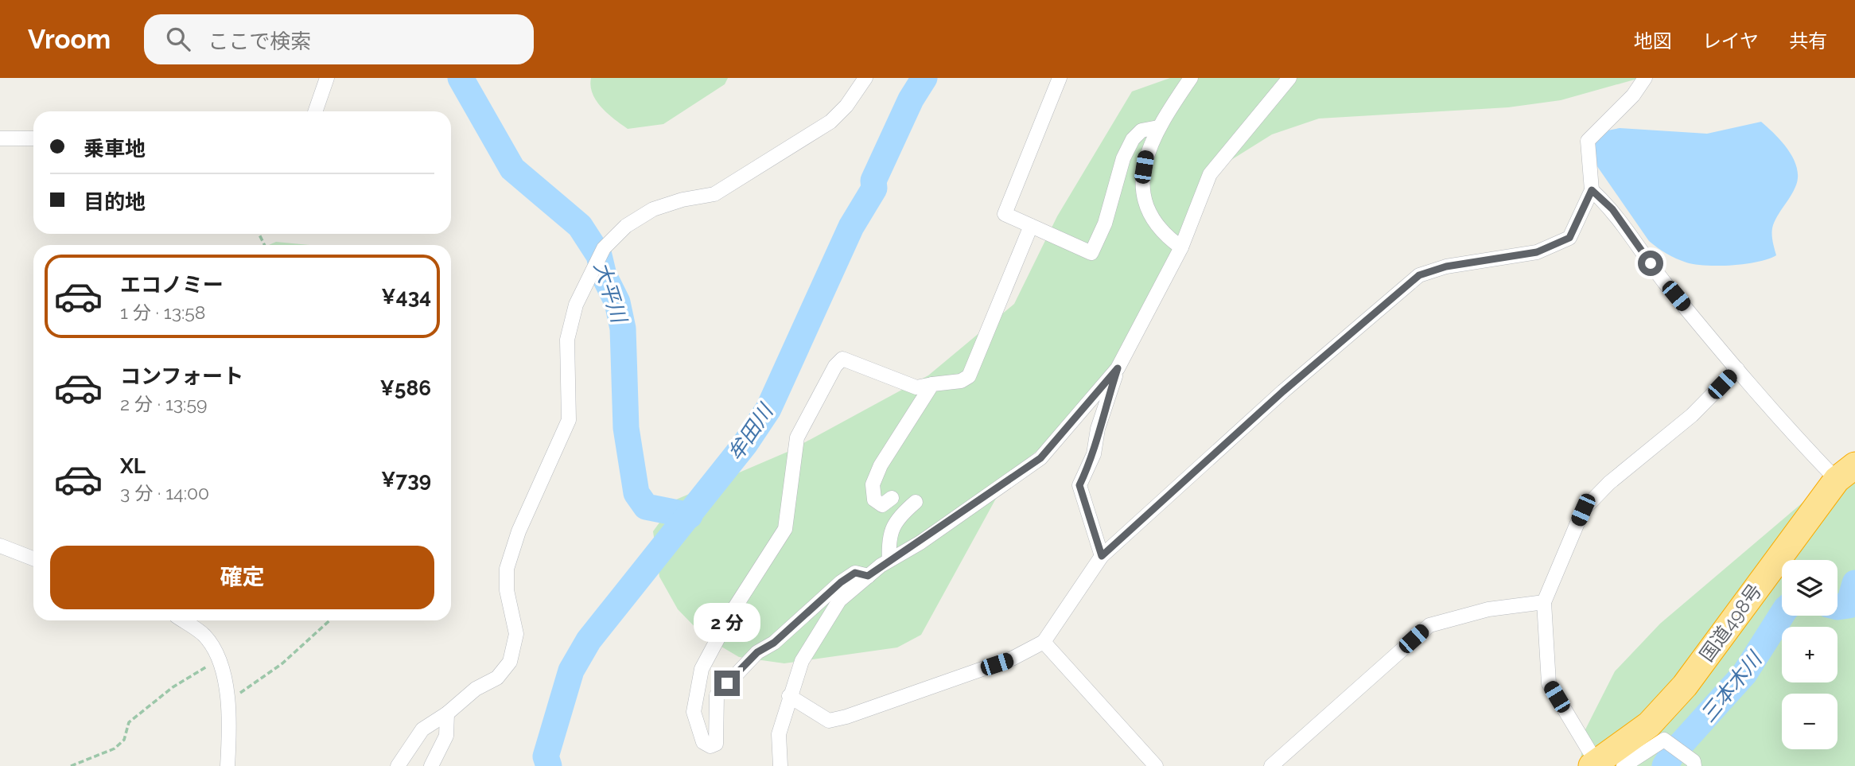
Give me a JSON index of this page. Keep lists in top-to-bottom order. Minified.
{"streets":{"highway":["国道498号"]},"water":["大平川","牟田川","三本木川"],"page":{"header":"Vroom","search":"ここで検索","nav":["地図","レイヤ","共有"],"banner":["乗車地","目的地"],"list":[{"name":"エコノミー","note":"1 分 · 13:58","value":"¥434"},{"name":"コンフォート","note":"2 分 · 13:59","value":"¥586"},{"name":"XL","note":"3 分 · 14:00","value":"¥739"}],"buttons":"確定","map_buttons":["+","−"],"bubble":"2 分"}}
